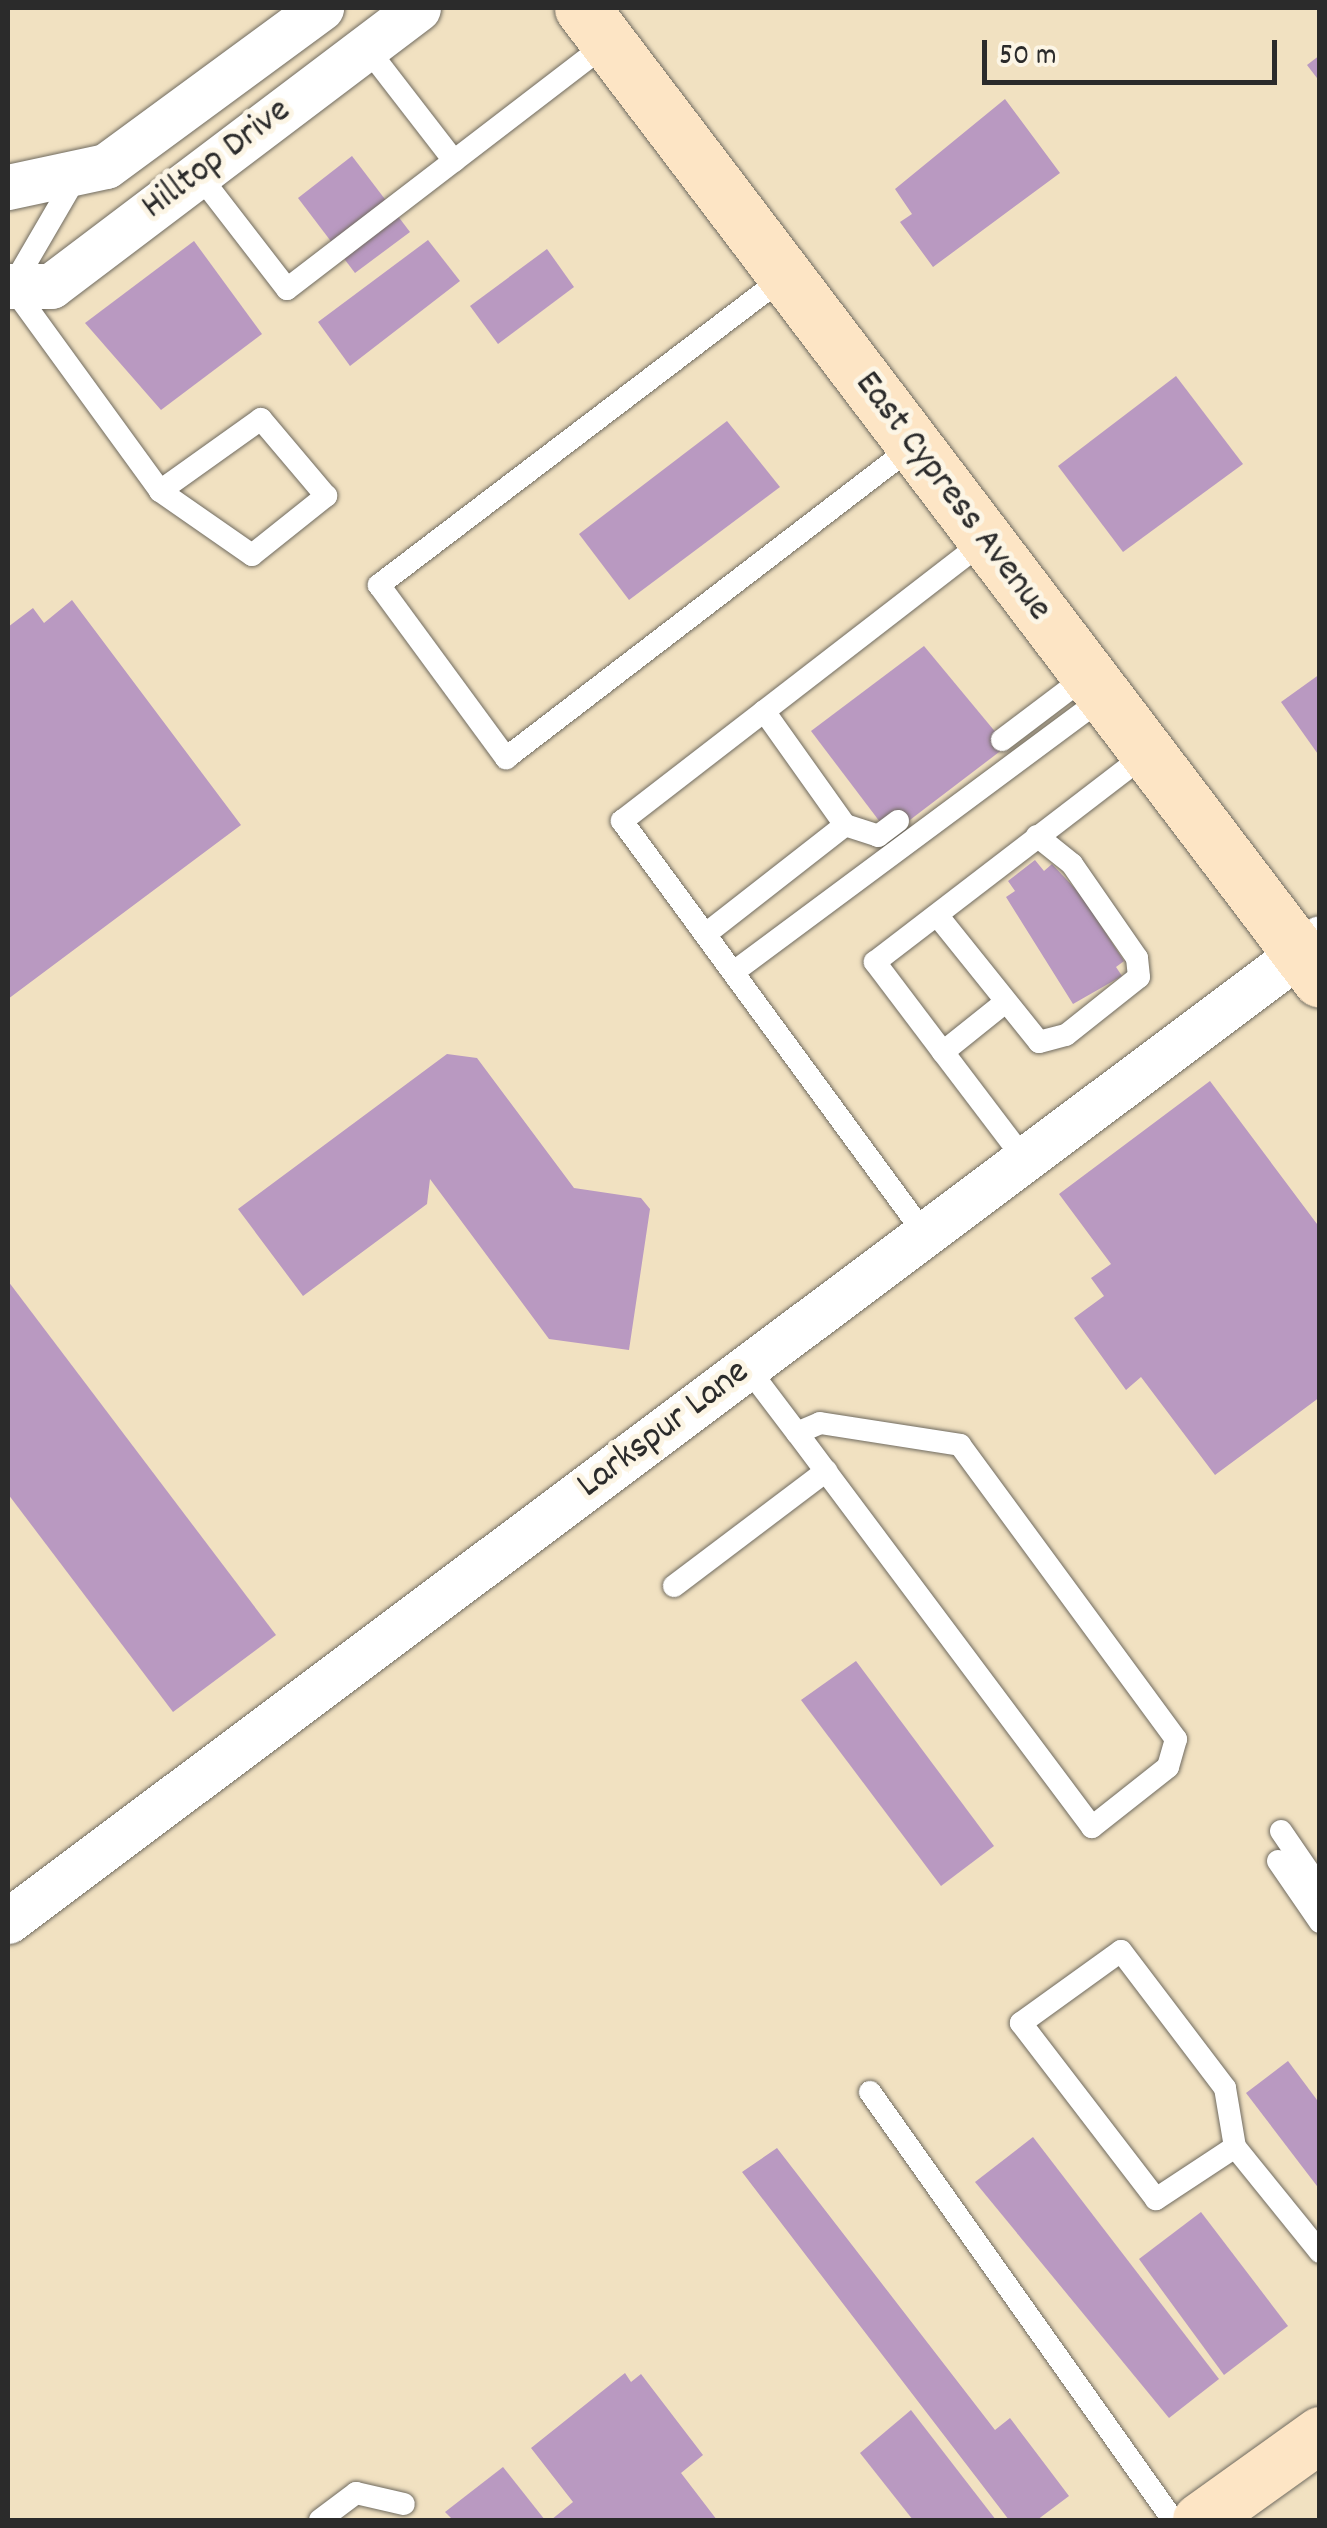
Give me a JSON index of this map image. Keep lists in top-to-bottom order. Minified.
{"streets":{"main road":["East Cypress Avenue"],"street":["Hilltop Drive","Larkspur Lane"]},"crossings":[["East Cypress Avenue","Larkspur Lane"]],"scale_bar":"50 m"}
